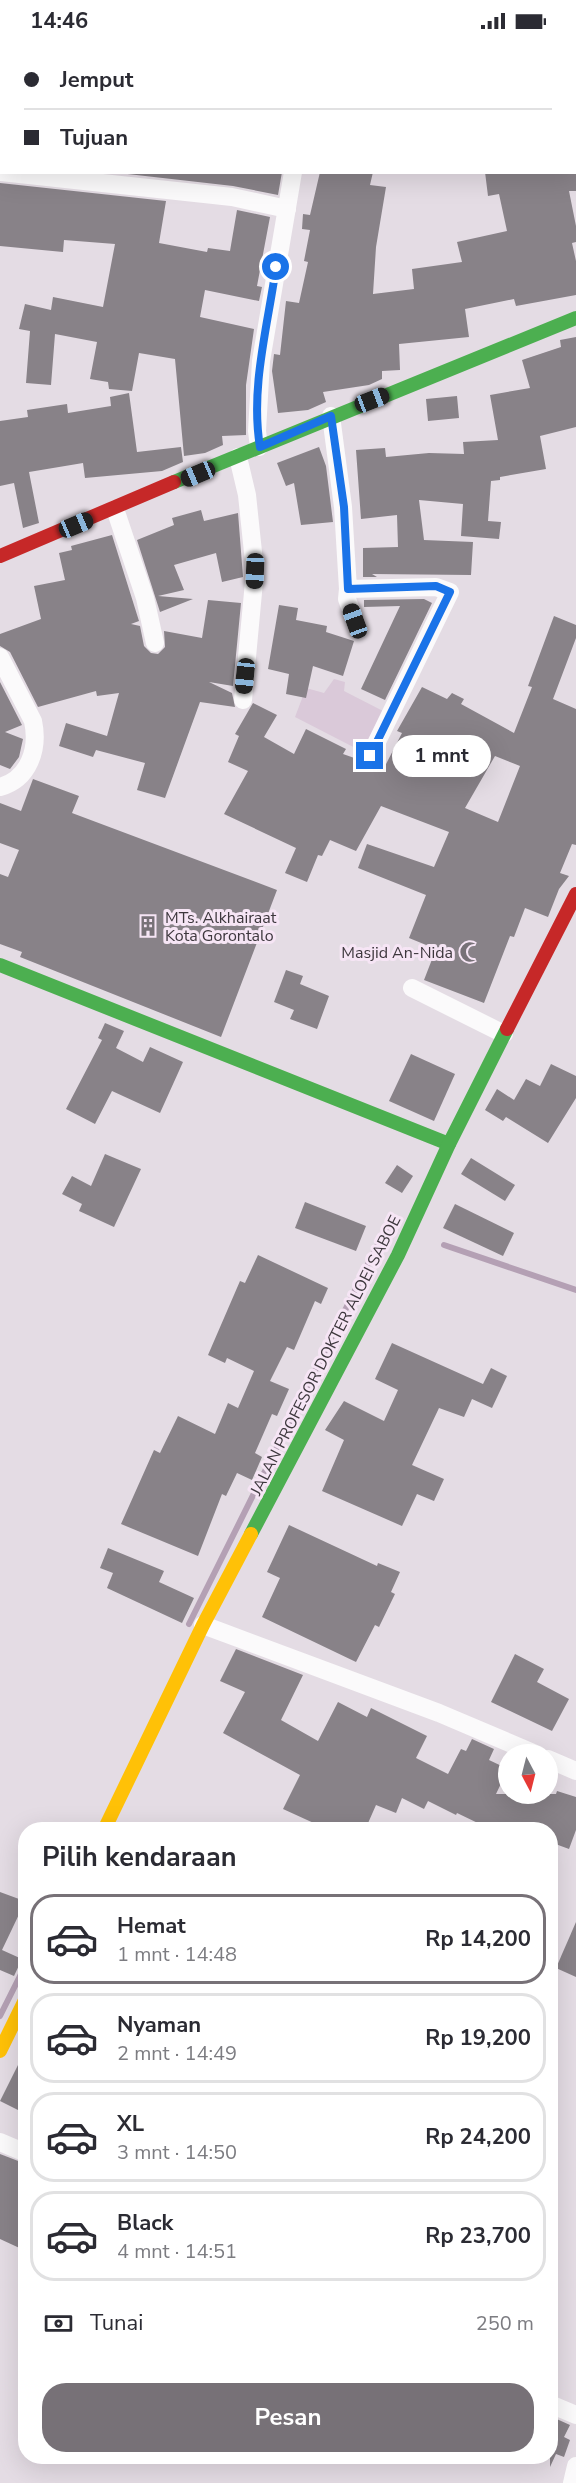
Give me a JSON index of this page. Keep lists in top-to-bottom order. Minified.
{"streets":{"street":["JALAN PROFESOR DOKTER ALOEI SABOE"]},"places":{"building":["MTs. Alkhairaat Kota Gorontalo"],"mosque":["Masjid An-Nida"]},"north":"bottom","page":{"status":"14:46","banner":["Jemput","Tujuan"],"bubble":"1 mnt","heading":"Pilih kendaraan","list":[{"name":"Hemat","note":"1 mnt · 14:48","value":"Rp 14,200"},{"name":"Nyaman","note":"2 mnt · 14:49","value":"Rp 19,200"},{"name":"XL","note":"3 mnt · 14:50","value":"Rp 24,200"},{"name":"Black","note":"4 mnt · 14:51","value":"Rp 23,700"}],"pay":["Tunai","250 m"],"buttons":"Pesan"}}
